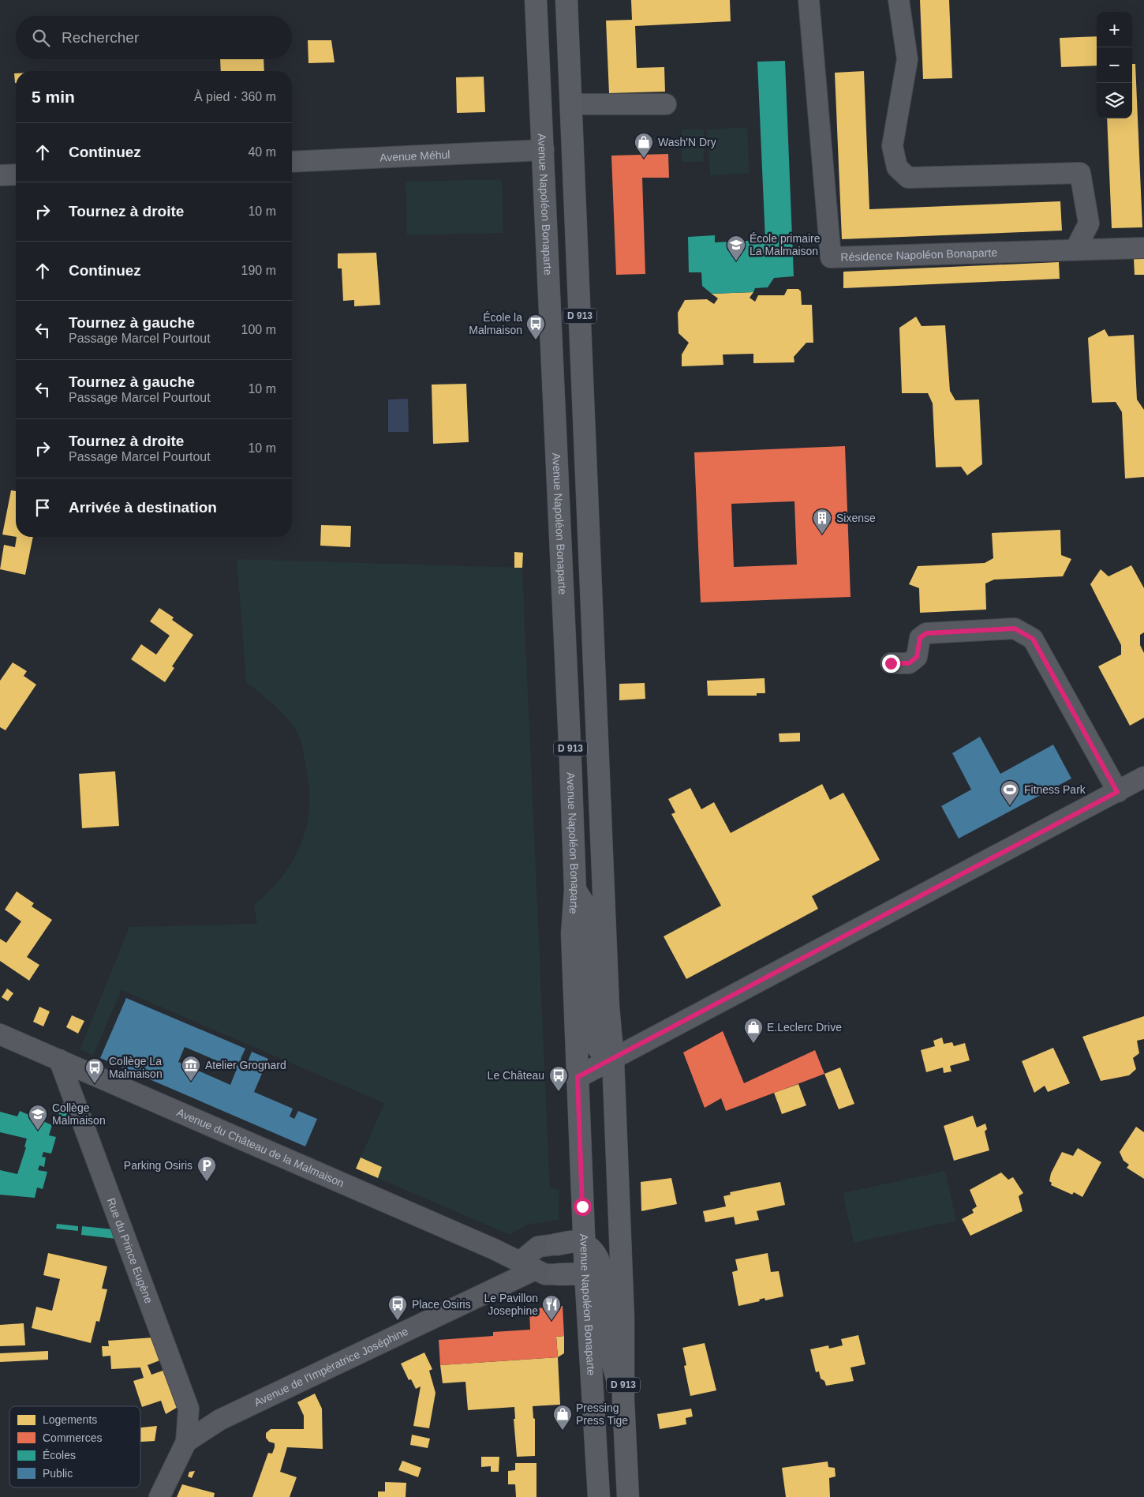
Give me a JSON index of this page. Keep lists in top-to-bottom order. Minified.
{"streets":{"main road":["Avenue Napoléon Bonaparte","D 913"],"street":["Avenue Méhul","Résidence Napoléon Bonaparte","Avenue du Château de la Malmaison","Rue du Prince Eugène","Avenue de l'Impératrice Joséphine"]},"crossings":[["Avenue Méhul","Avenue Napoléon Bonaparte"],["Avenue Napoléon Bonaparte","D 913"],["Avenue du Château de la Malmaison","Rue du Prince Eugène"],["Avenue du Château de la Malmaison","Avenue de l'Impératrice Joséphine"],["Rue du Prince Eugène","Avenue de l'Impératrice Joséphine"]],"places":{"shop":["Wash'N Dry","E.Leclerc Drive","Pressing Press Tige"],"school or university":["École primaire La Malmaison","Collège Malmaison"],"bus stop":["École la Malmaison","Collège La Malmaison","Le Château","Place Osiris"],"building":["Sixense"],"sports":["Fitness Park"],"museum":["Atelier Grognard"],"parking":["Parking Osiris"],"restaurant":["Le Pavillon Josephine"]},"legend":["Logements","Commerces","Écoles","Public"],"page":{"map_buttons":["+","−"],"search":"Rechercher","heading":["5 min","À pied · 360 m"],"list":[["Continuez","40 m"],["Tournez à droite","10 m"],["Continuez","190 m"],["Tournez à gauche","Passage Marcel Pourtout","100 m"],["Tournez à gauche","Passage Marcel Pourtout","10 m"],["Tournez à droite","Passage Marcel Pourtout","10 m"],"Arrivée à destination"]}}
